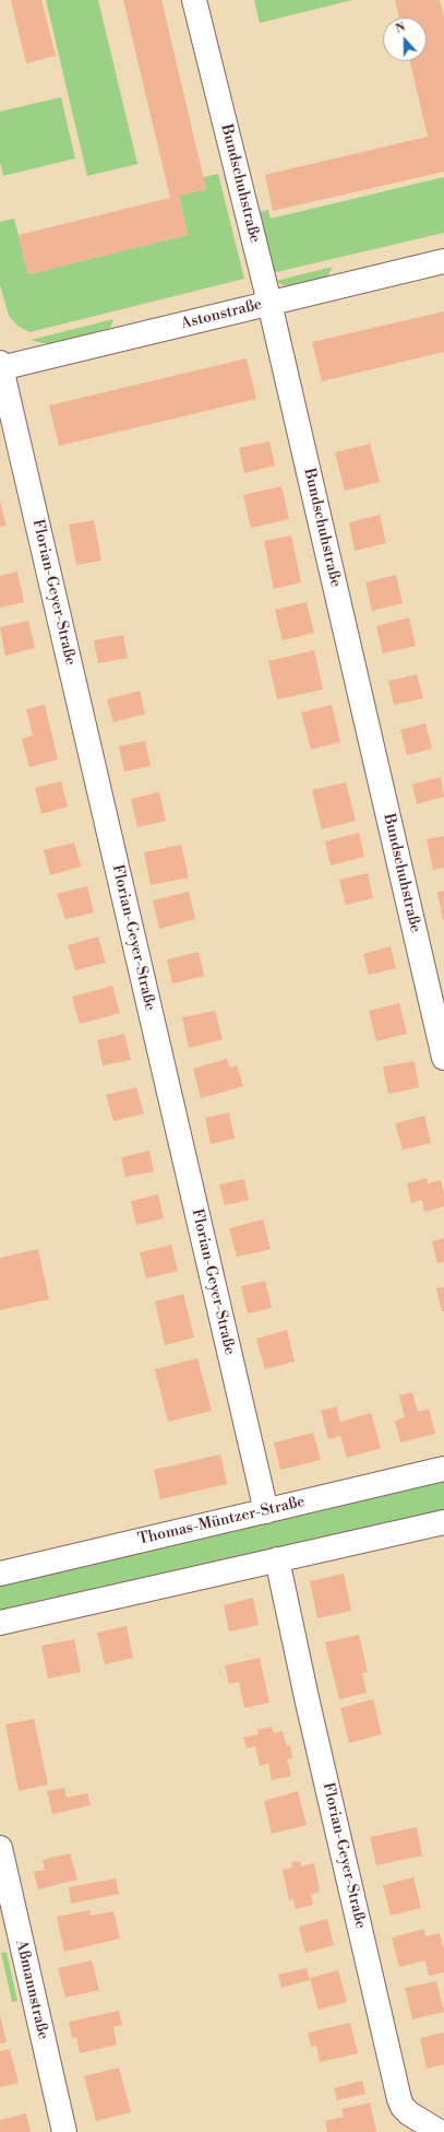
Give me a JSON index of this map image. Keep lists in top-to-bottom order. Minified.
{"streets":{"street":["Bundschuhstraße","Astonstraße","Florian-Geyer-Straße","Thomas-Müntzer-Straße","Aßmannstraße"]},"crossings":[["Bundschuhstraße","Astonstraße"],["Astonstraße","Florian-Geyer-Straße"],["Florian-Geyer-Straße","Thomas-Müntzer-Straße"]],"north":"top"}
